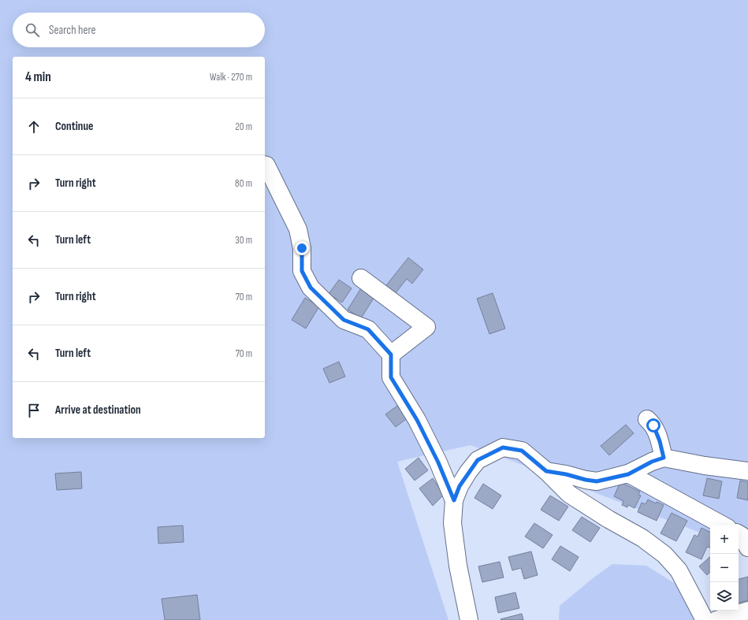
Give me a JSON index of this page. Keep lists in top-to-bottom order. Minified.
{"page":{"search":"Search here","heading":["4 min","Walk · 270 m"],"list":[["Continue","20 m"],["Turn right","80 m"],["Turn left","30 m"],["Turn right","70 m"],["Turn left","70 m"],"Arrive at destination"],"map_buttons":["+","−"]}}
